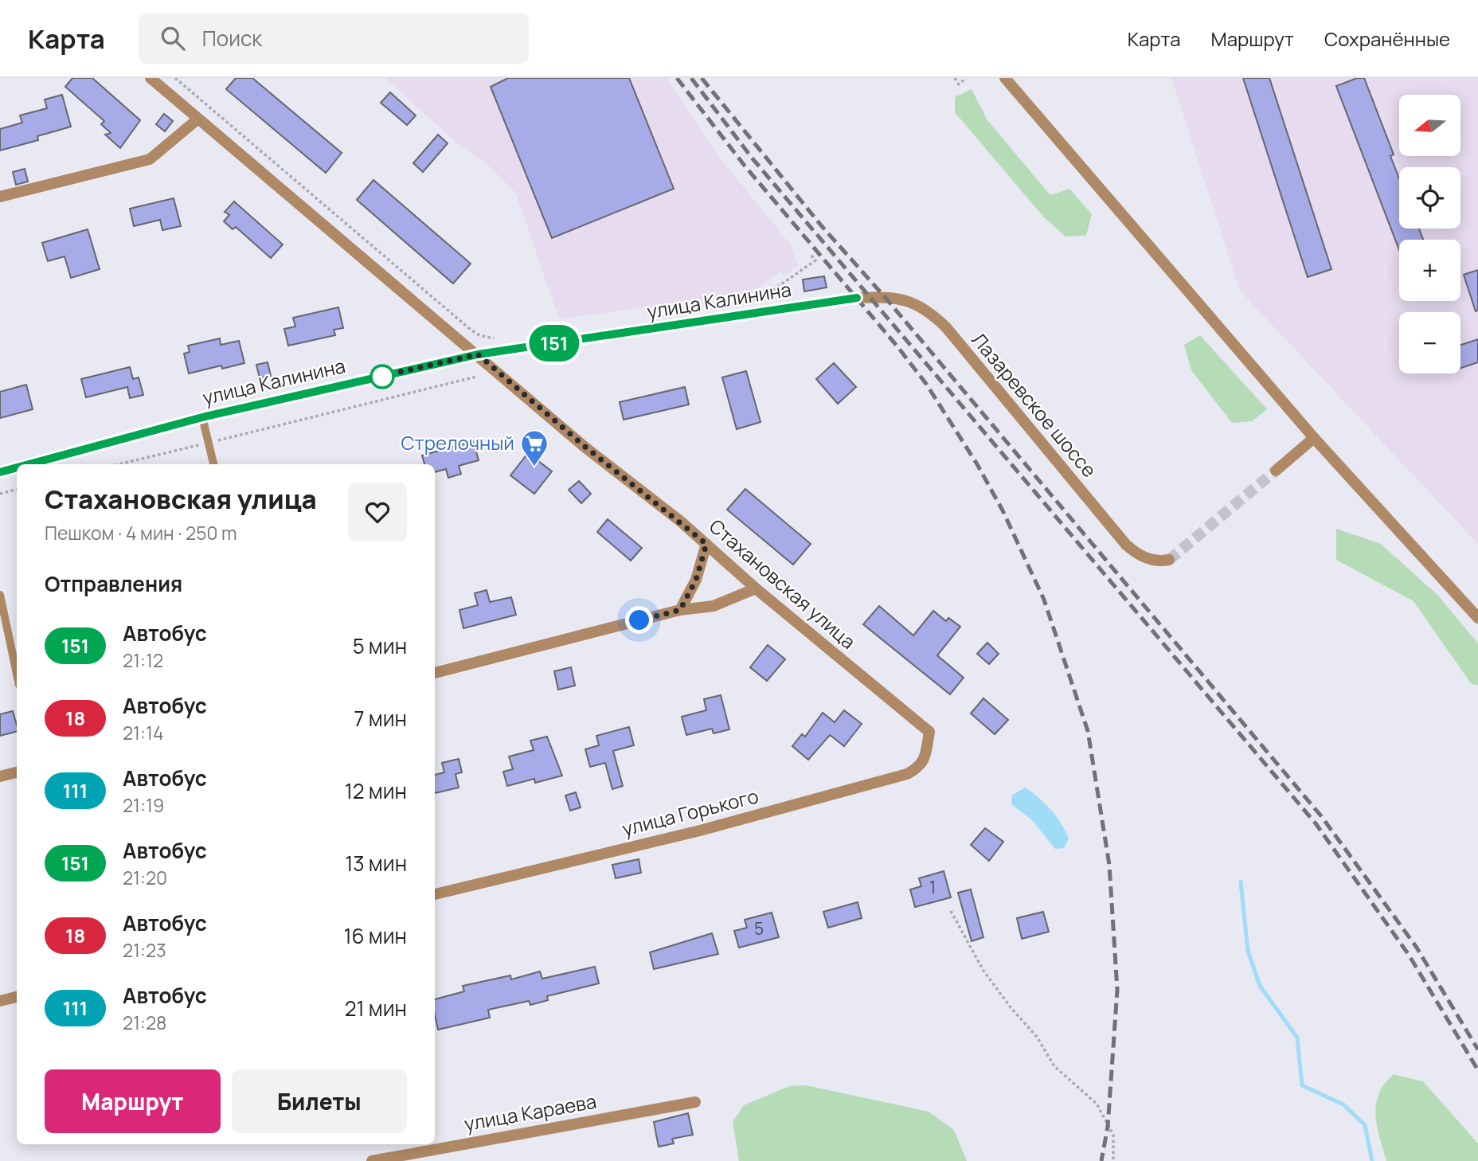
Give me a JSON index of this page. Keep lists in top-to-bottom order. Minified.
{"streets":{"street":["улица Калинина","Лазаревское шоссе","Стахановская улица","улица Горького","улица Караева"]},"crossings":[["улица Калинина","Лазаревское шоссе"],["улица Калинина","Стахановская улица"],["Стахановская улица","улица Горького"]],"places":{"supermarket":["Стрелочный"]},"lines":["bus line 151"],"house_numbers":["1","5"],"north":"left","page":{"header":"Карта","search":"Поиск","nav":["Карта","Маршрут","Сохранённые"],"on_map":"151","map_buttons":["+","−"],"heading":[["Стахановская улица","Пешком · 4 мин · 250 m"],"Отправления"],"list":[{"mark":"151","name":"Автобус","note":"21:12","value":"5 мин"},{"mark":"18","name":"Автобус","note":"21:14","value":"7 мин"},{"mark":"111","name":"Автобус","note":"21:19","value":"12 мин"},{"mark":"151","name":"Автобус","note":"21:20","value":"13 мин"},{"mark":"18","name":"Автобус","note":"21:23","value":"16 мин"},{"mark":"111","name":"Автобус","note":"21:28","value":"21 мин"}],"buttons":["Маршрут","Билеты"]}}
